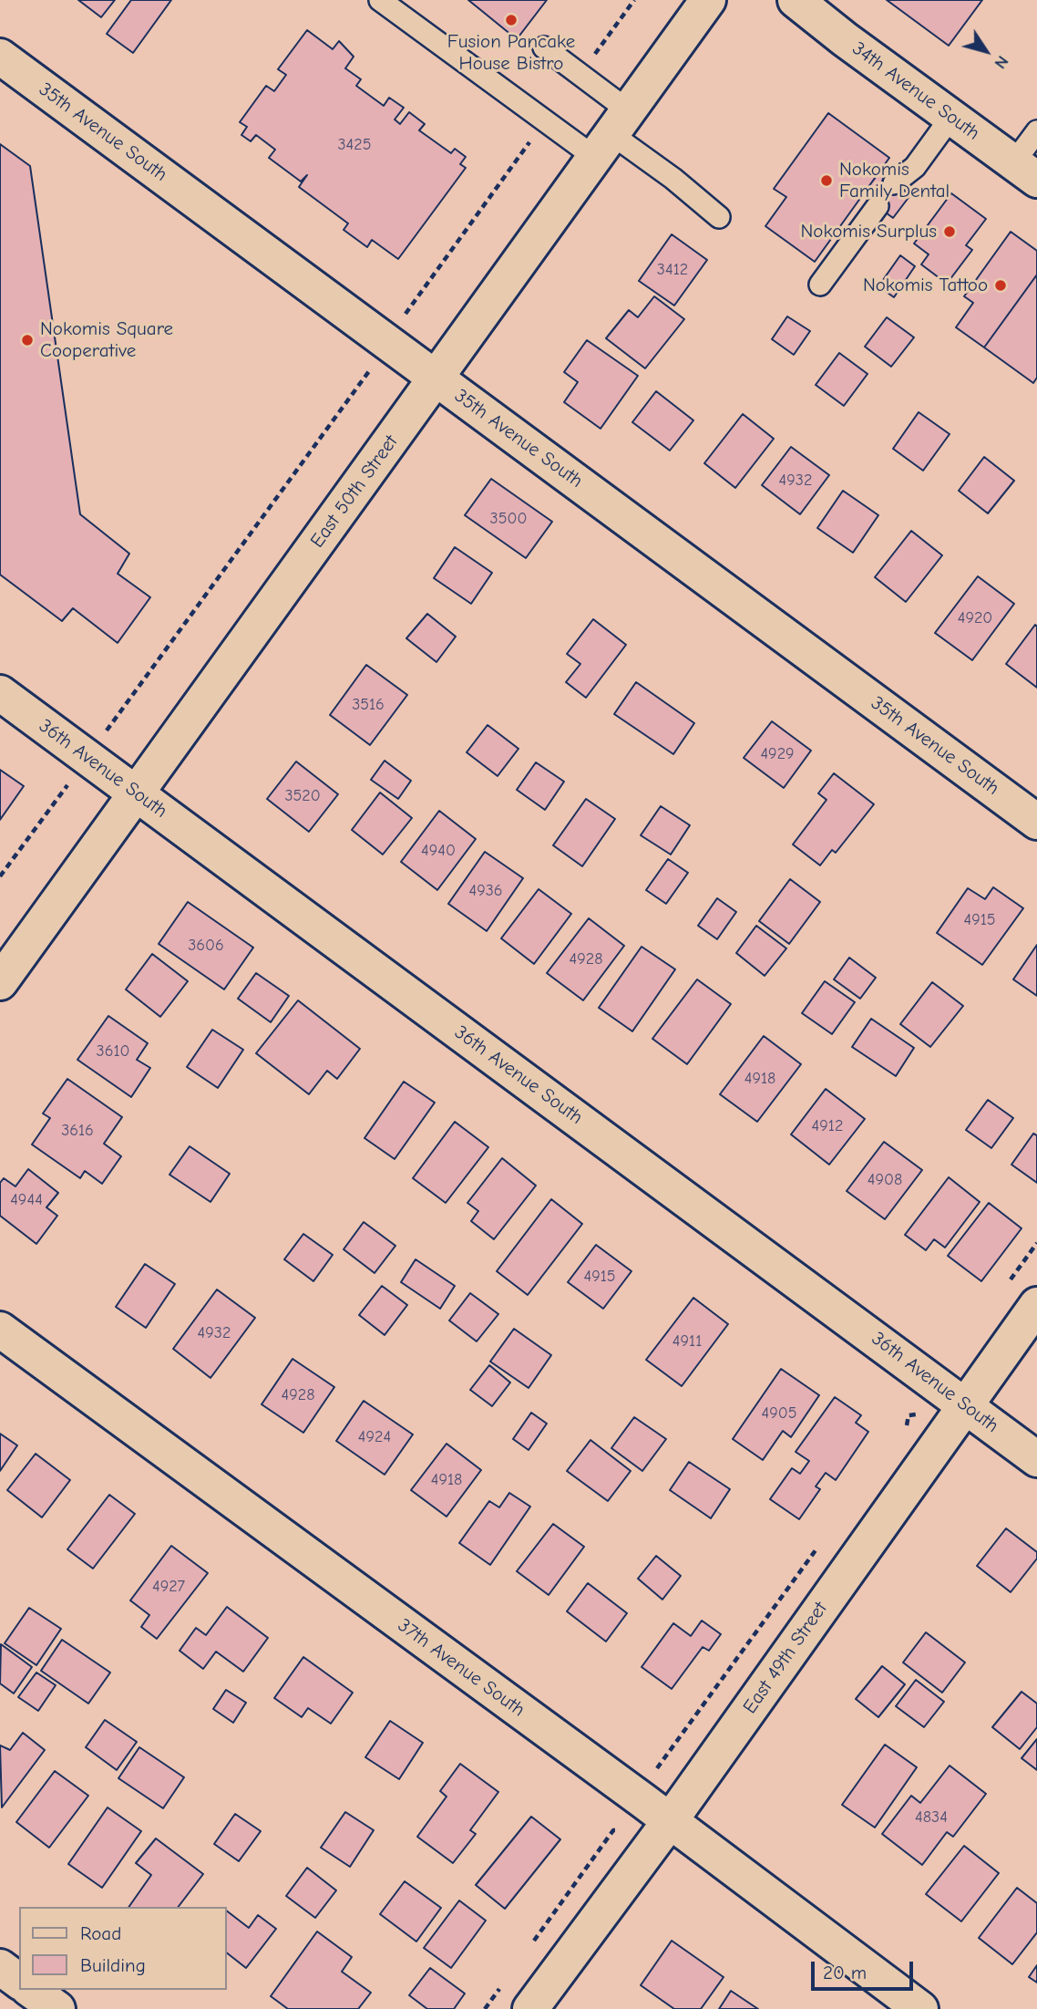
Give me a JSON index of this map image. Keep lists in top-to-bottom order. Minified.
{"streets":{"street":["34th Avenue South","35th Avenue South","East 50th Street","36th Avenue South","East 49th Street","37th Avenue South"]},"crossings":[["35th Avenue South","East 50th Street"],["East 50th Street","36th Avenue South"],["36th Avenue South","East 49th Street"],["East 49th Street","37th Avenue South"]],"places":["Fusion Pancake House Bistro","Nokomis Family Dental","Nokomis Surplus","Nokomis Tattoo","Nokomis Square Cooperative"],"house_numbers":["3425","3412","4932","3500","4920","3516","4929","3520","4940","4936","4915","3606","4928","3610","4918","4912","3616","4908","4944","4915","4932","4911","4928","4905","4924","4918","4927","4834"],"legend":["Road","Building"],"scale_bar":"20 m","north":"bottom right"}
